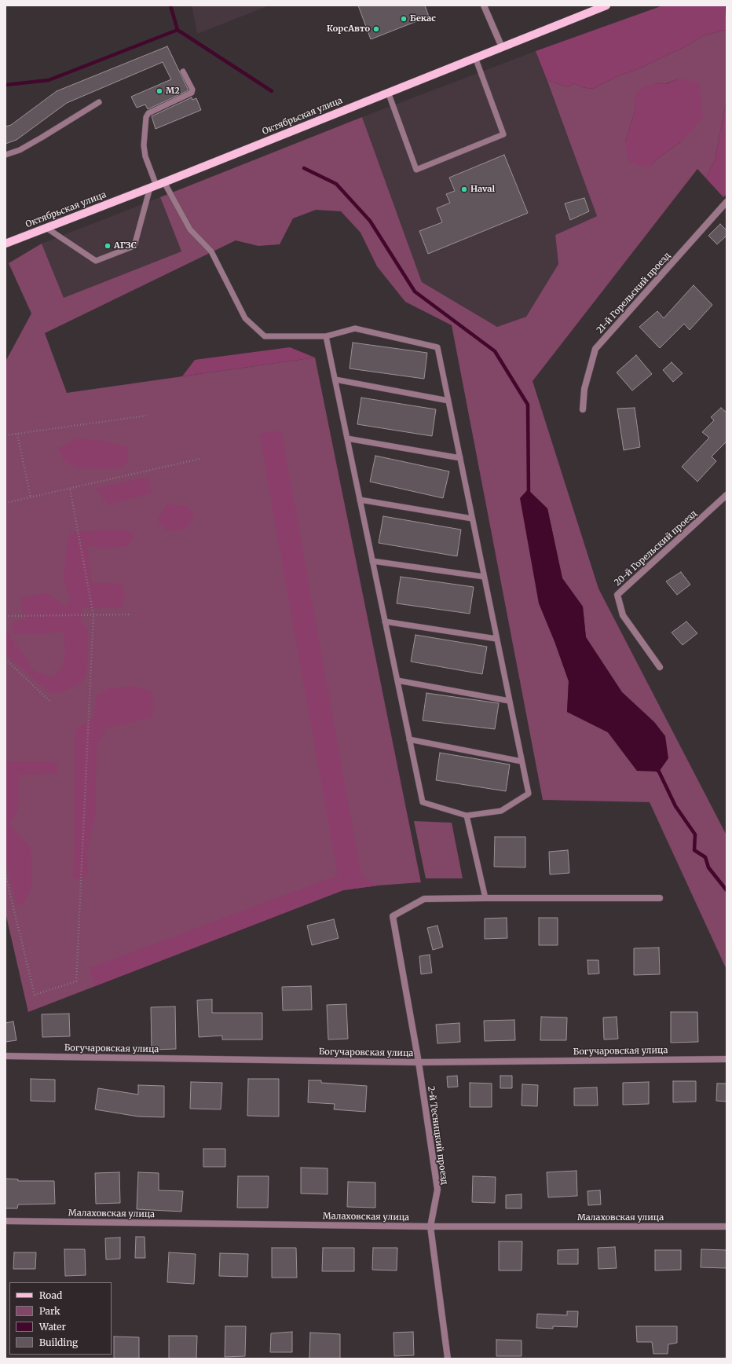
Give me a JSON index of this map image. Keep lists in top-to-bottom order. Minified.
{"streets":{"main road":["Октябрьская улица"],"street":["21-й Горельский проезд","20-й Горельский проезд","Богучаровская улица","2-й Тесницкий проезд","Малаховская улица"]},"crossings":[["Богучаровская улица","2-й Тесницкий проезд"],["2-й Тесницкий проезд","Малаховская улица"]],"places":["Бекас","КорсАвто","М2","Haval","АГЗС"],"legend":["Road","Park","Water","Building"]}
